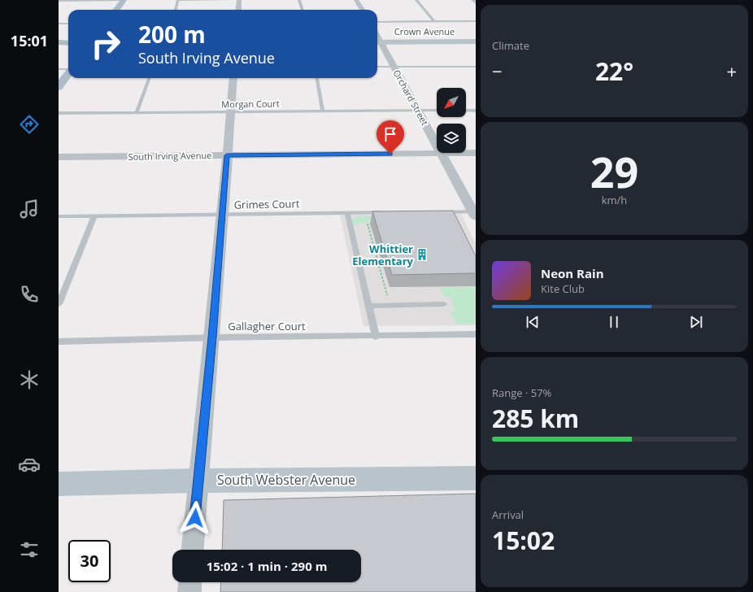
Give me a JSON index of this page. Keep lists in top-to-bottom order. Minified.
{"streets":{"street":["Crown Avenue","Orchard Street","South Irving Avenue","South Webster Avenue"],"lane":["Morgan Court","Grimes Court","Gallagher Court"]},"crossings":[["Crown Avenue","Orchard Street"],["Orchard Street","Morgan Court"],["Orchard Street","South Irving Avenue"]],"places":{"building":["Whittier Elementary"]},"north":"bottom left","page":{"tabs":"15:01","tile":["Climate",["29","km/h"],["Range · 57%","285 km"],["Arrival","15:02"]],"turn":["200 m","South Irving Avenue"],"heat":["−","22°","+"],"song":["Neon Rain","Kite Club"],"limit":"30","trip":"15:02 · 1 min · 290 m"}}
